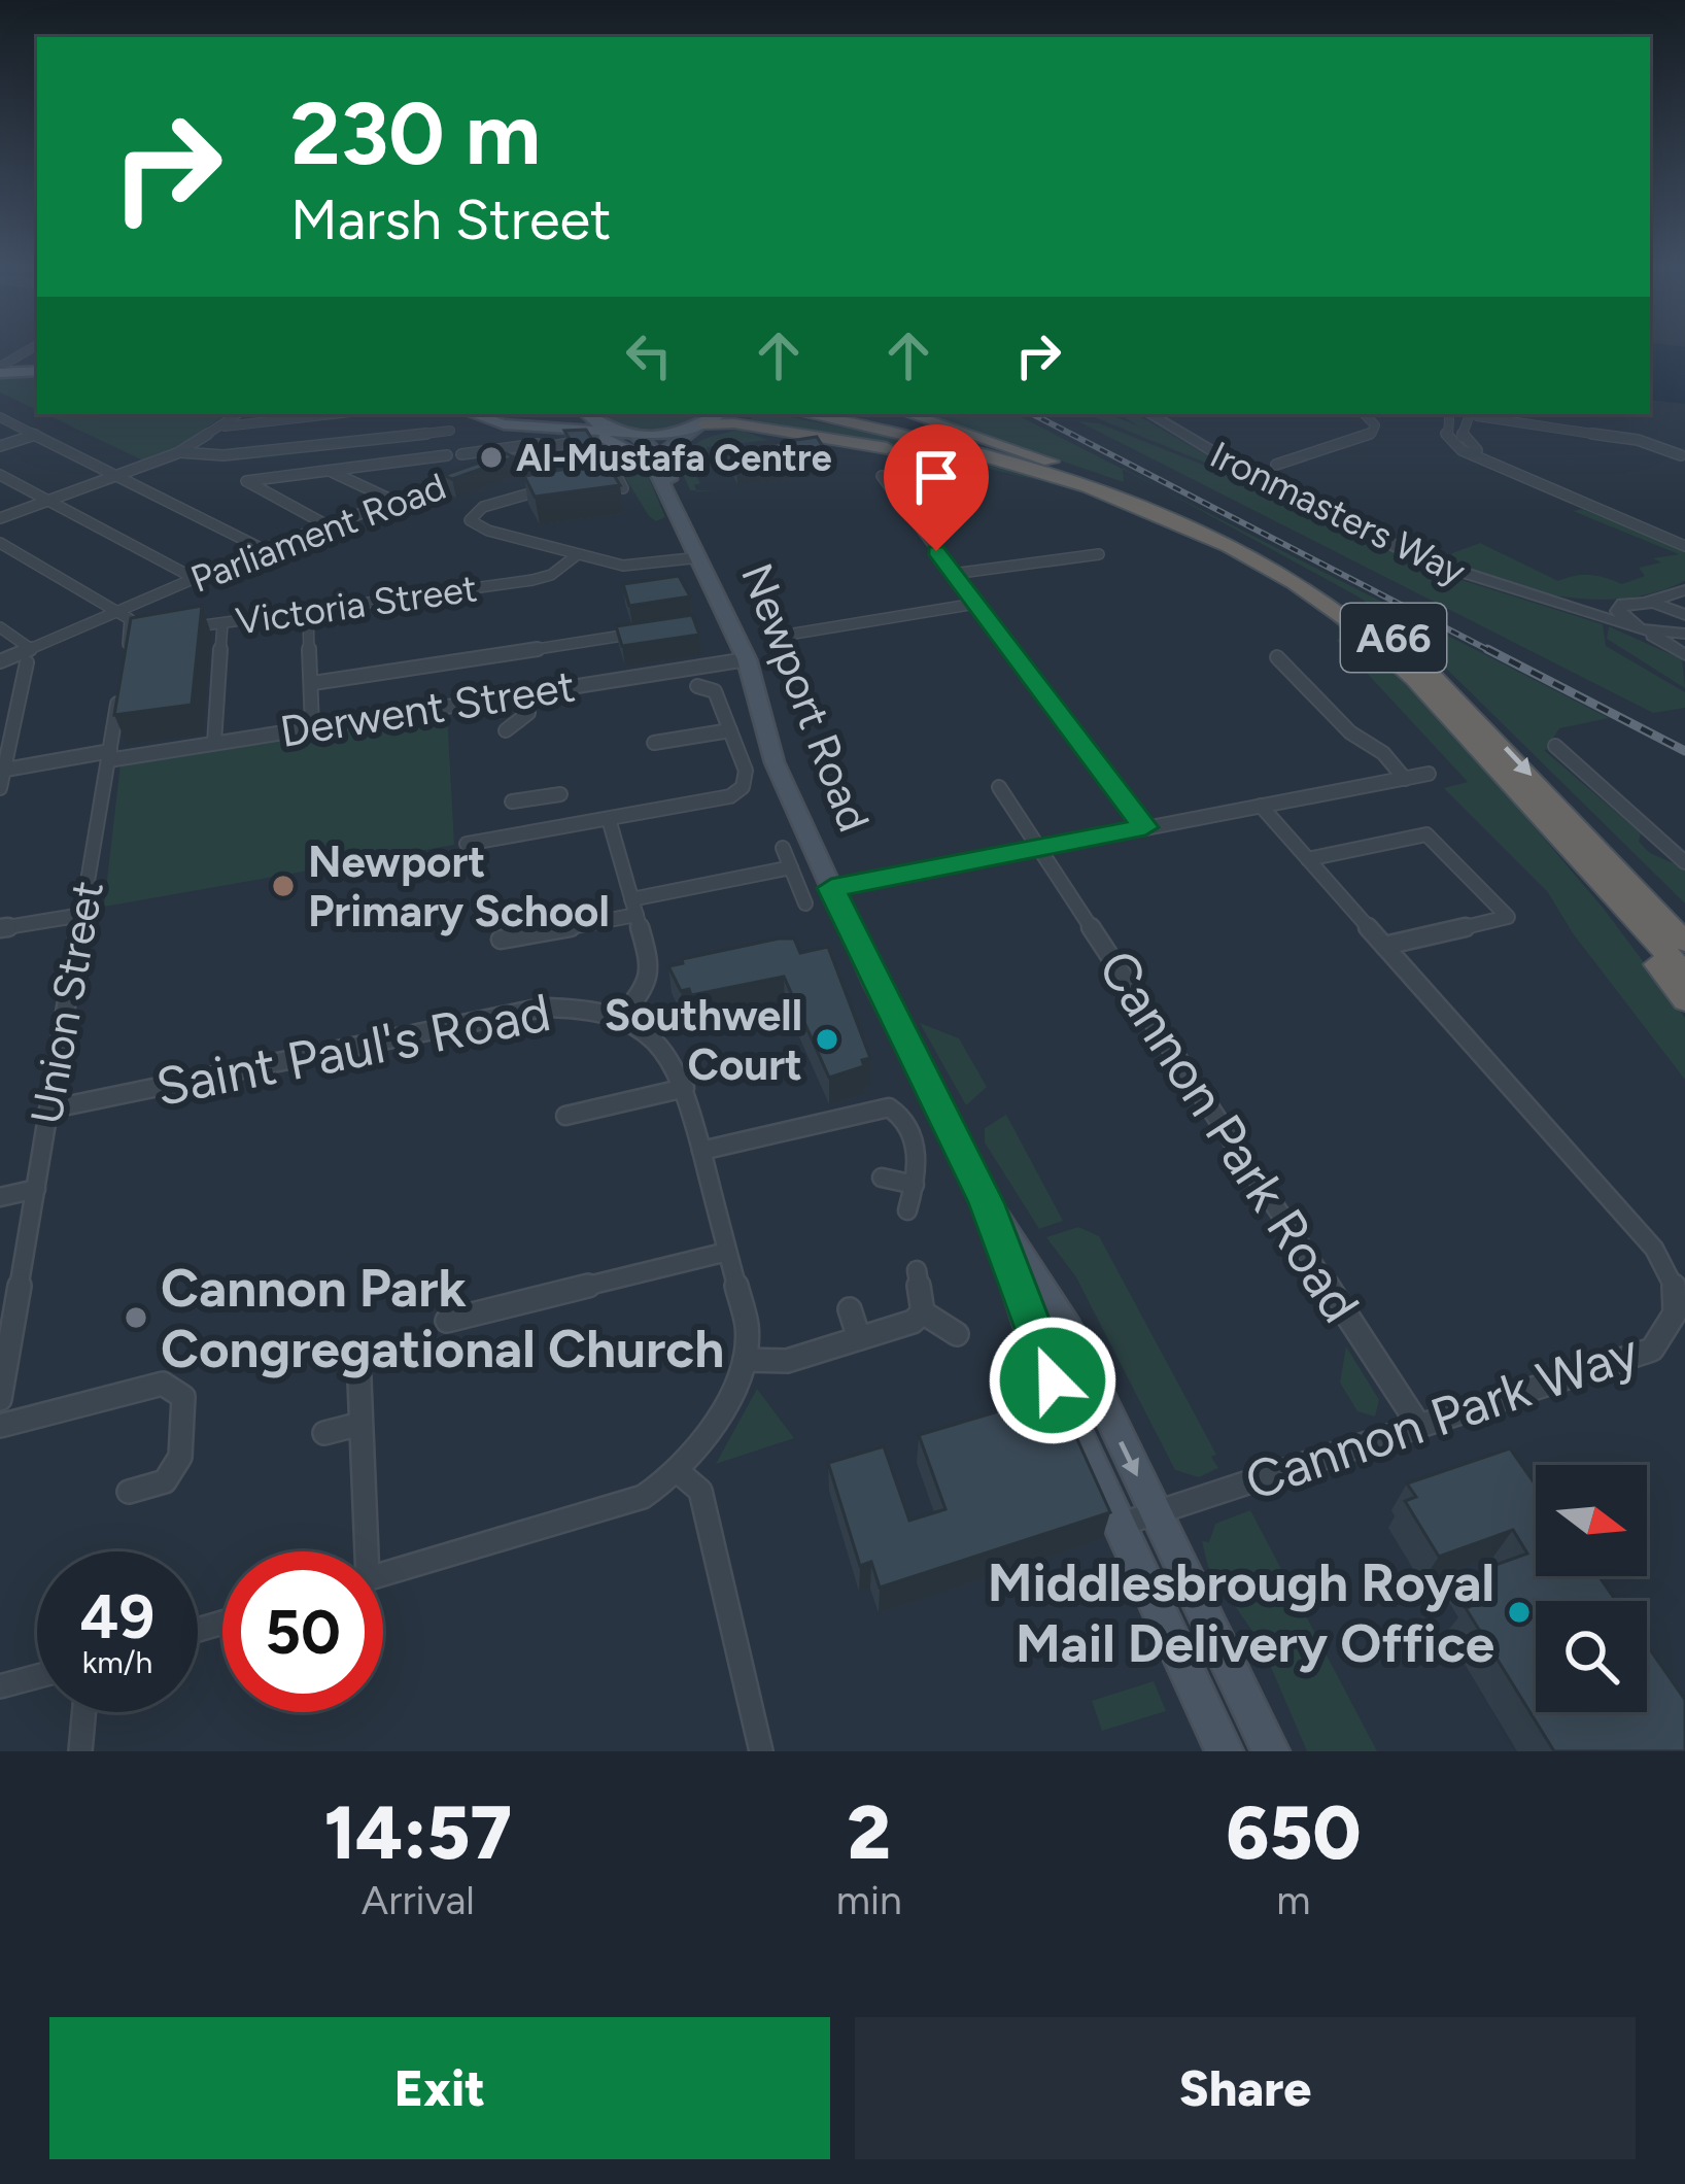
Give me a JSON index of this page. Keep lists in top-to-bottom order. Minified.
{"streets":{"highway":["A66"],"main road":["Newport Road"],"street":["Ironmasters Way","Parliament Road","Victoria Street","Derwent Street","Union Street","Saint Paul's Road","Cannon Park Road","Cannon Park Way"]},"crossings":[["Newport Road","Derwent Street"],["Newport Road","Cannon Park Way"],["Derwent Street","Union Street"],["Union Street","Saint Paul's Road"],["Cannon Park Road","Cannon Park Way"]],"places":["Al-Mustafa Centre","Newport Primary School","Southwell Court","Cannon Park Congregational Church","Middlesbrough Royal Mail Delivery Office"],"north":"right","page":{"turn":["230 m","Marsh Street"],"speed":"49 km/h","limit":"50","eta":["14:57","Arrival","2","min","650","m"],"buttons":["Exit","Share"]}}
